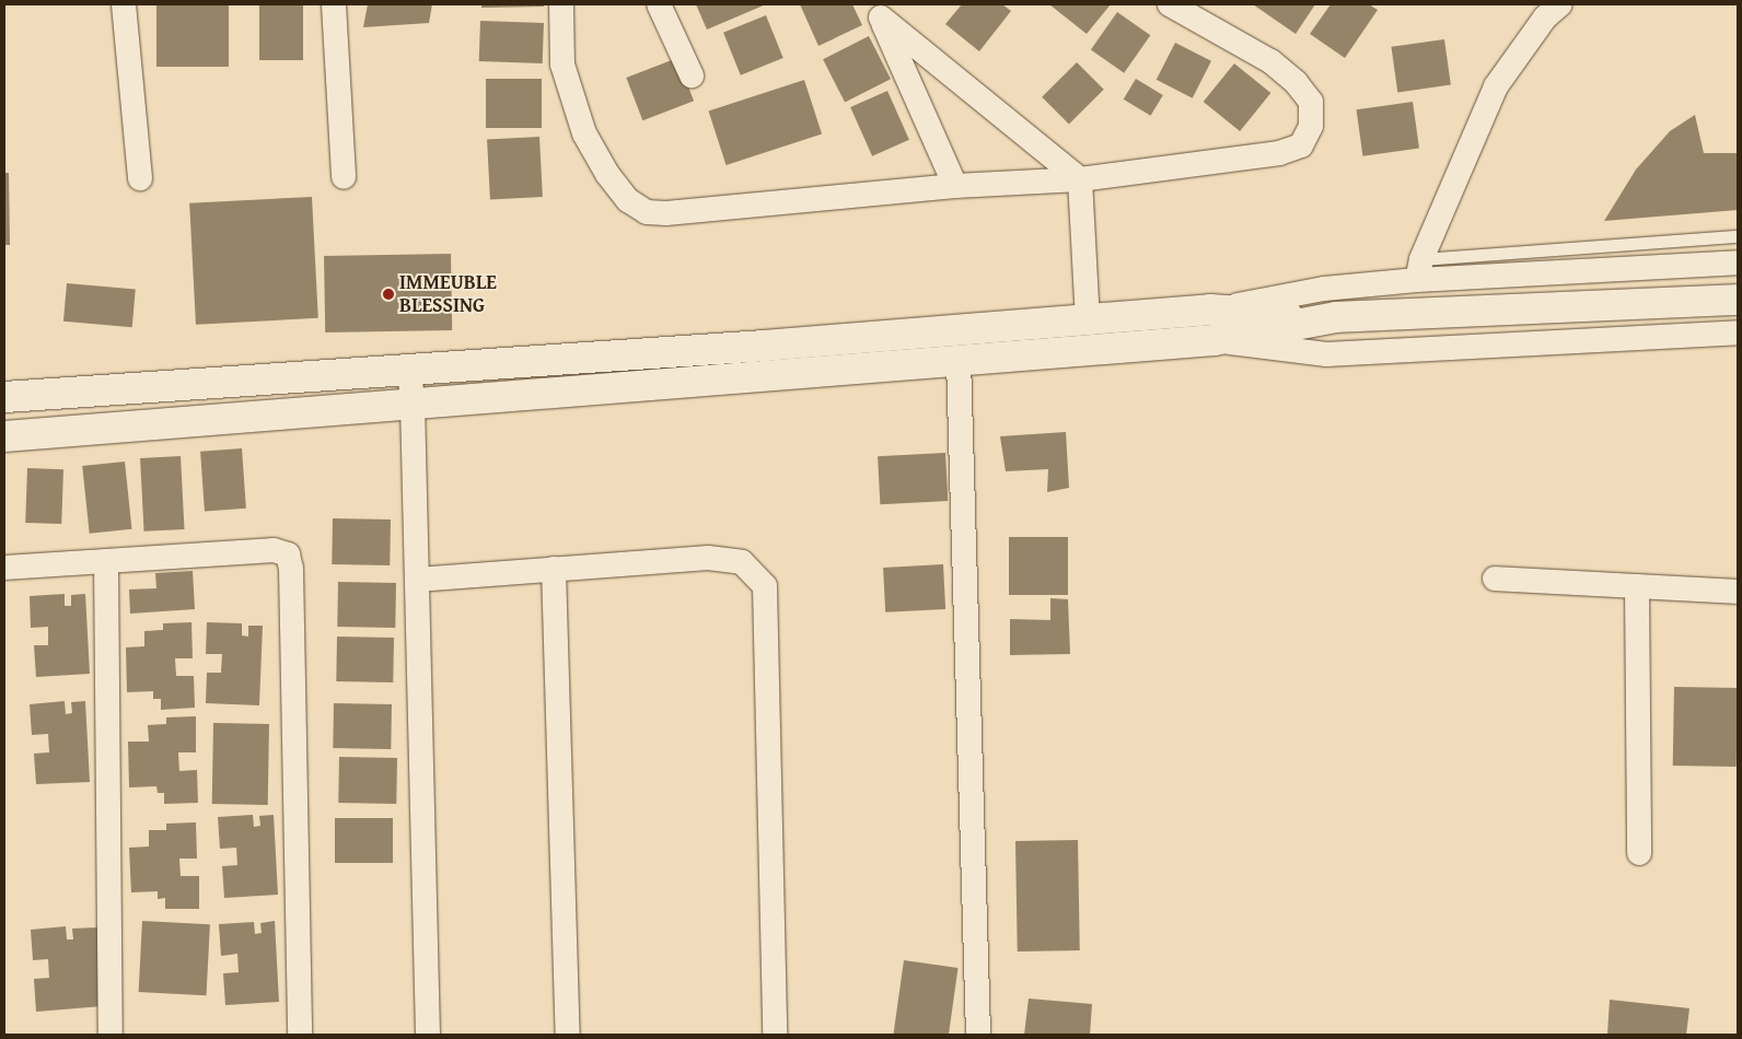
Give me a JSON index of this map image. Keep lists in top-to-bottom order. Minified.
{"places":["IMMEUBLE BLESSING"]}
